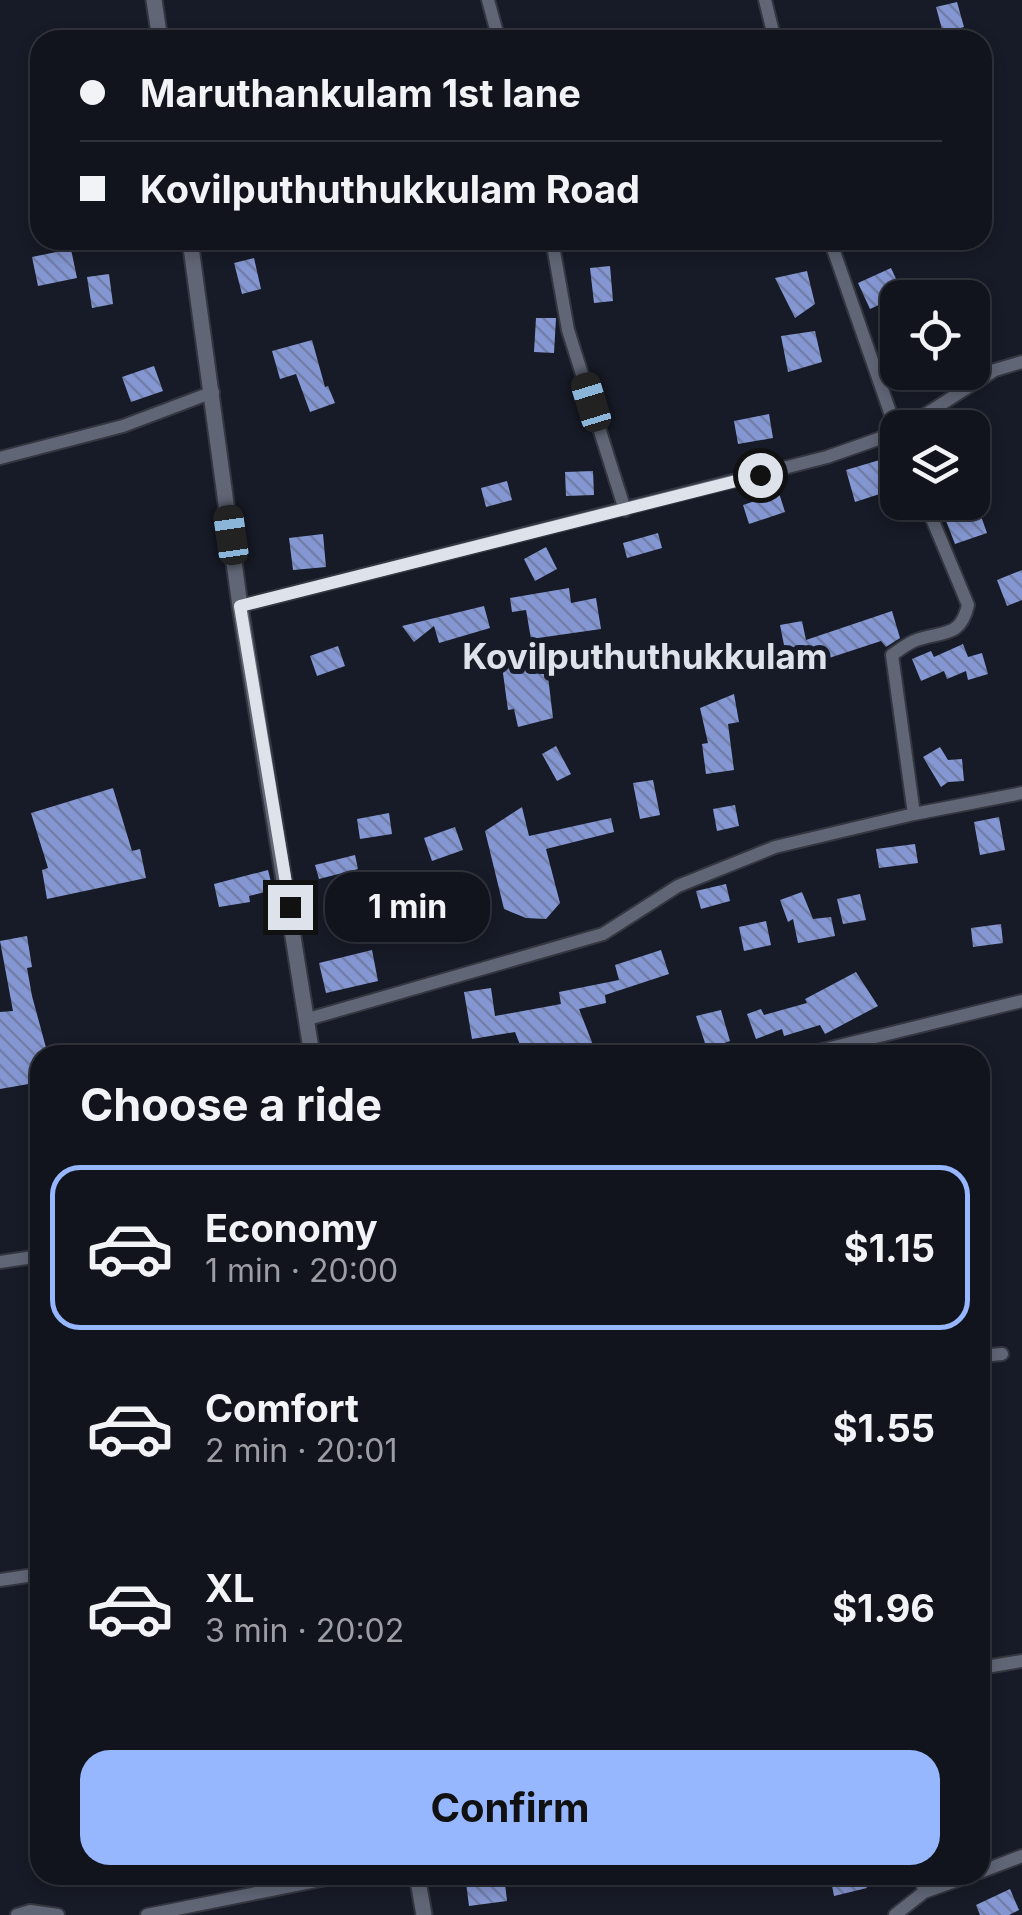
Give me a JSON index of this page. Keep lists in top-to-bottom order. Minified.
{"districts":["Kovilputhuthukkulam"],"page":{"banner":["Maruthankulam 1st lane","Kovilputhuthukkulam Road"],"bubble":"1 min","heading":"Choose a ride","list":[{"name":"Economy","note":"1 min · 20:00","value":"$1.15"},{"name":"Comfort","note":"2 min · 20:01","value":"$1.55"},{"name":"XL","note":"3 min · 20:02","value":"$1.96"}],"buttons":"Confirm"}}
